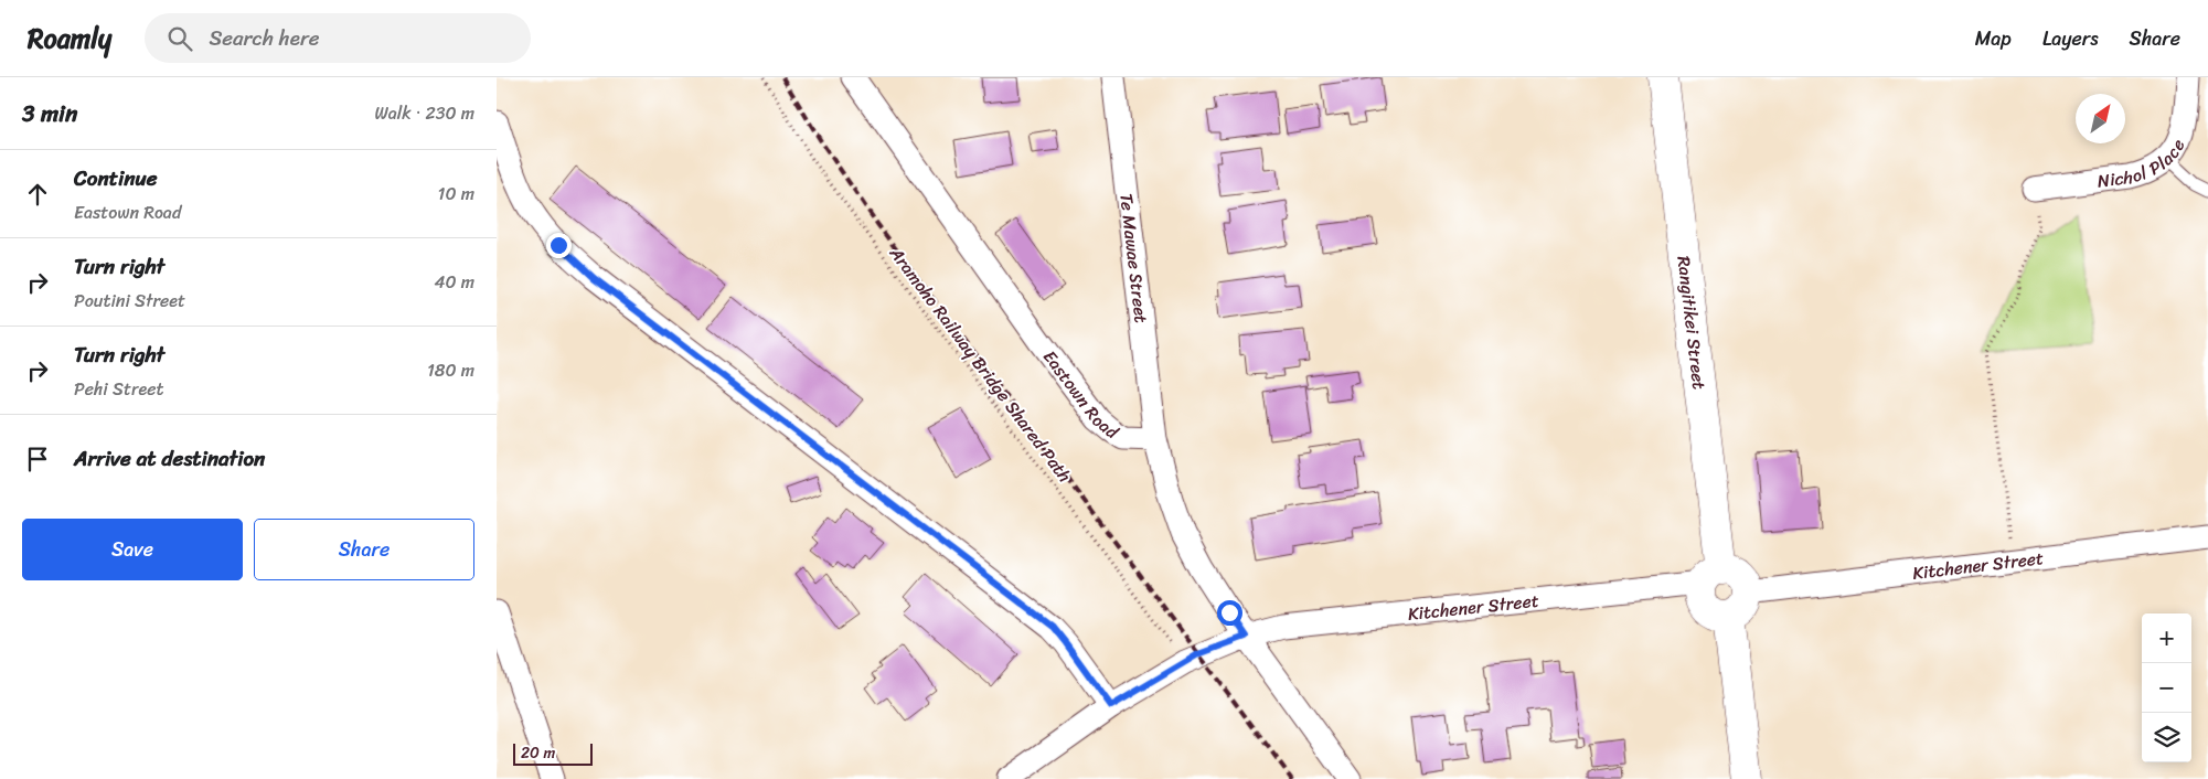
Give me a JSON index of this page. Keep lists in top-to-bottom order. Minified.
{"streets":{"street":["Nichol Place","Te Mawae Street","Rangitikei Street","Eastown Road","Kitchener Street"],"path":["Aramoho Railway Bridge Shared Path"]},"crossings":[["Te Mawae Street","Eastown Road"],["Rangitikei Street","Kitchener Street"],["Aramoho Railway Bridge Shared Path","Kitchener Street"]],"scale_bar":"20 m","north":"top right","page":{"header":"Roamly","search":"Search here","nav":["Map","Layers","Share"],"heading":["3 min","Walk · 230 m"],"list":[["Continue","Eastown Road","10 m"],["Turn right","Poutini Street","40 m"],["Turn right","Pehi Street","180 m"],"Arrive at destination"],"buttons":["Save","Share"],"map_buttons":["+","−"],"scale":"20 m"}}
